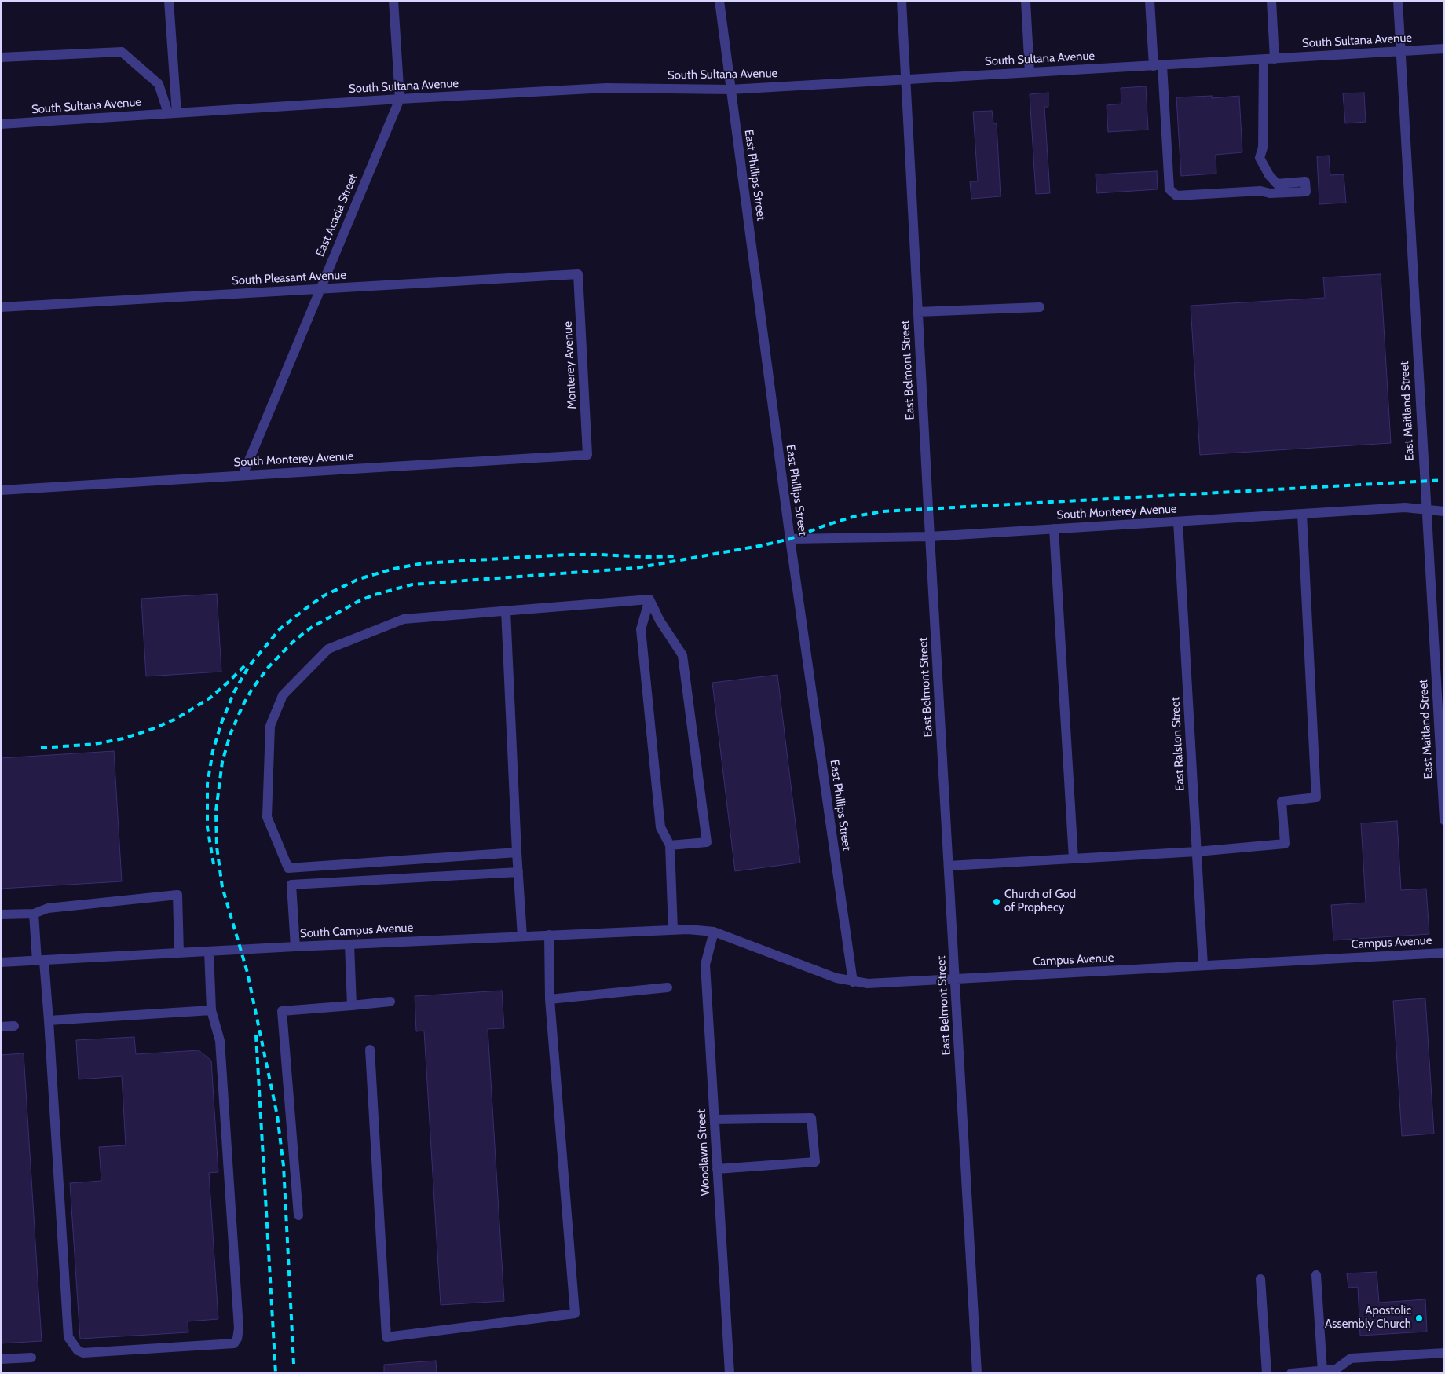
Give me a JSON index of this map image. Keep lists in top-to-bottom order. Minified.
{"streets":{"street":["South Sultana Avenue","East Phillips Street","East Acacia Street","South Pleasant Avenue","Monterey Avenue","East Belmont Street","East Maitland Street","South Monterey Avenue","East Ralston Street","South Campus Avenue","Campus Avenue","Woodlawn Street"]},"crossings":[["South Sultana Avenue","East Phillips Street"],["South Sultana Avenue","East Acacia Street"],["South Sultana Avenue","East Belmont Street"],["South Sultana Avenue","East Maitland Street"],["East Phillips Street","South Monterey Avenue"],["East Phillips Street","Campus Avenue"],["East Acacia Street","South Pleasant Avenue"],["East Acacia Street","South Monterey Avenue"],["South Pleasant Avenue","Monterey Avenue"],["Monterey Avenue","South Monterey Avenue"],["East Belmont Street","South Monterey Avenue"],["East Belmont Street","Campus Avenue"],["East Maitland Street","South Monterey Avenue"],["South Monterey Avenue","East Ralston Street"],["East Ralston Street","Campus Avenue"],["South Campus Avenue","Campus Avenue"],["South Campus Avenue","Woodlawn Street"],["Campus Avenue","Woodlawn Street"]],"places":["Church of God of Prophecy","Apostolic Assembly Church"]}
